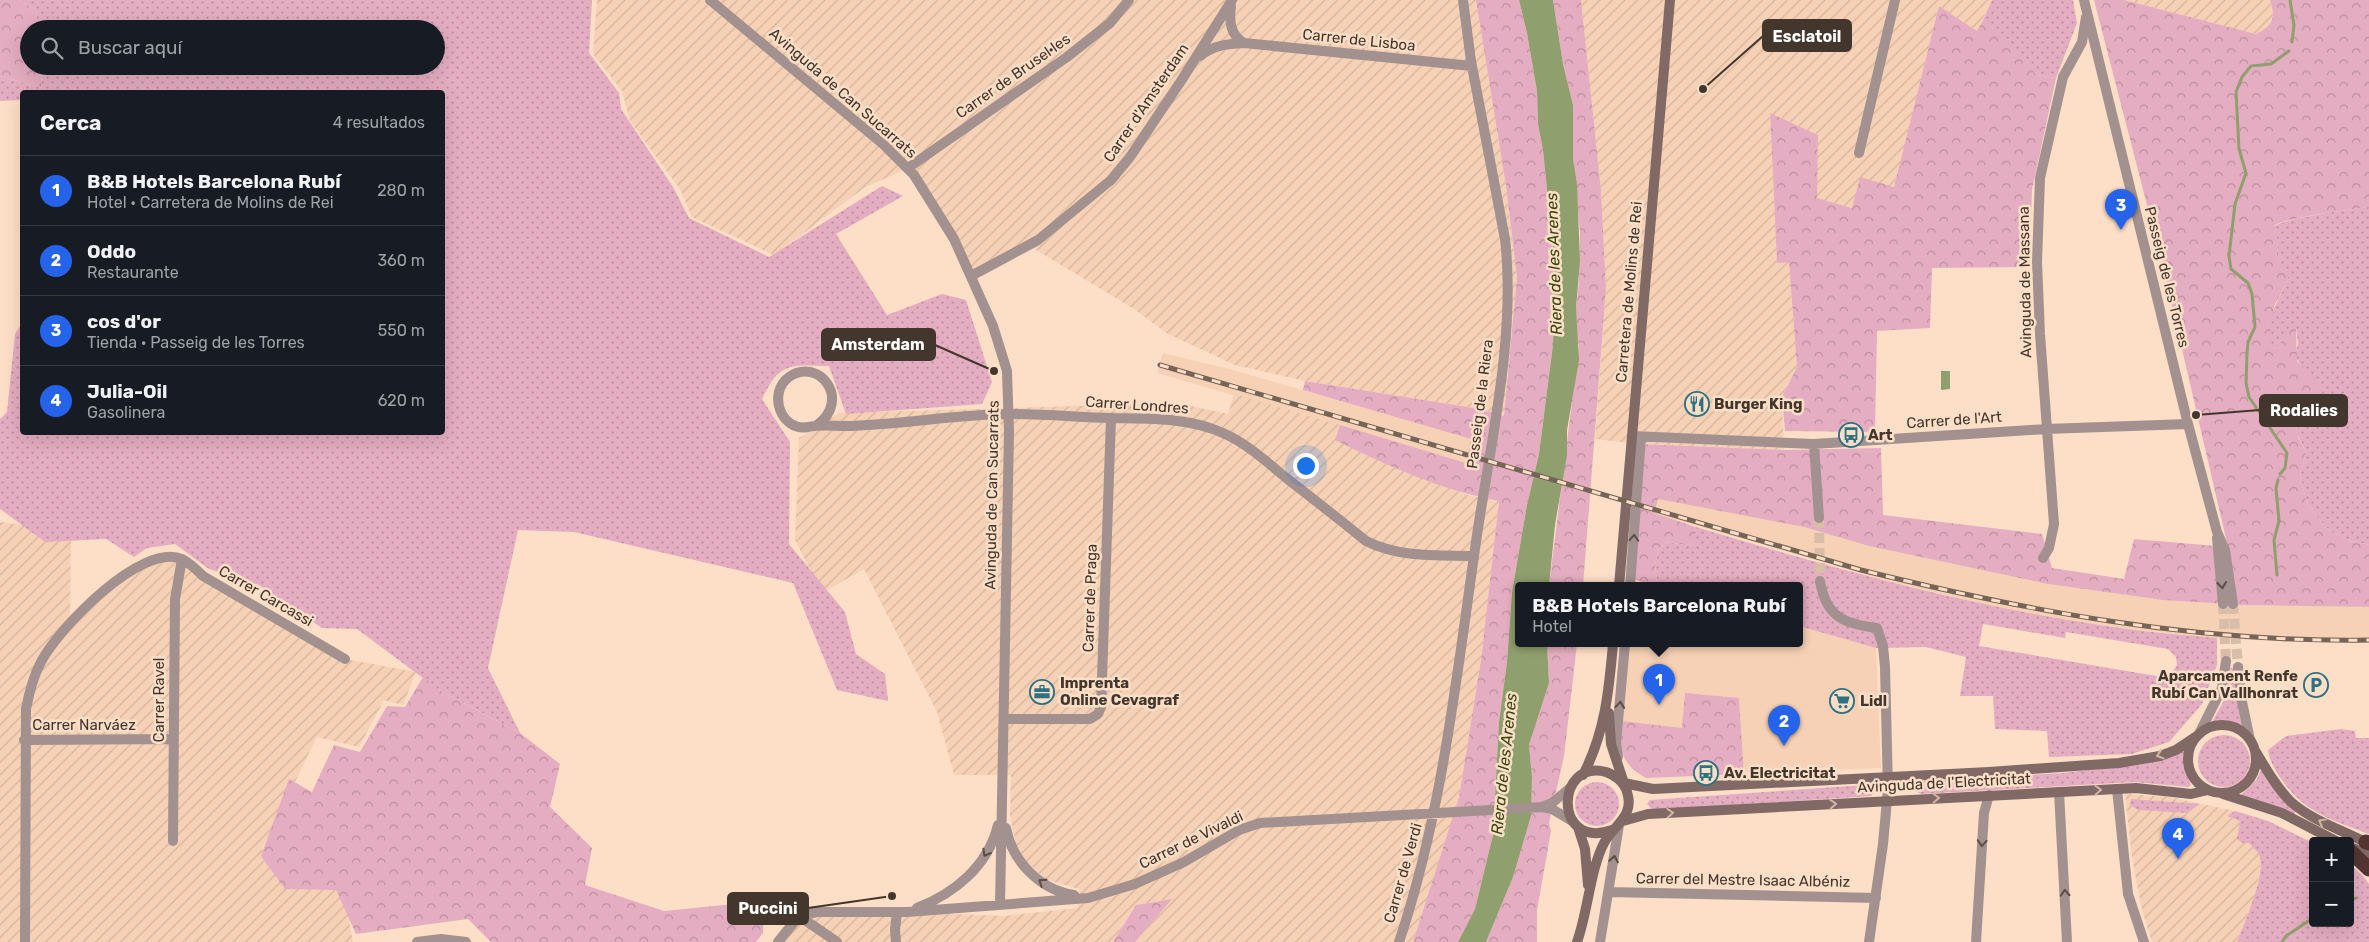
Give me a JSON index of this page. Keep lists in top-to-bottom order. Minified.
{"streets":{"street":["Carrer de Lisboa","Carrer de Brusel·les","Avinguda de Can Sucarrats","Carrer d'Amsterdam","Passeig de les Torres","Avinguda de Massana","Carretera de Molins de Rei","Passeig de la Riera","Carrer Londres","Carrer de l'Art","Carrer Carcassi","Carrer de Praga","Carrer Ravel","Carrer Narváez","Avinguda de l'Electricitat","Carrer de Vivaldi","Carrer de Verdi","Carrer del Mestre Isaac Albéniz"]},"crossings":[["Carrer de Lisboa","Carrer d'Amsterdam"],["Carrer de Lisboa","Passeig de la Riera"],["Carrer de Brusel·les","Avinguda de Can Sucarrats"],["Avinguda de Can Sucarrats","Carrer d'Amsterdam"],["Avinguda de Can Sucarrats","Carrer Londres"],["Avinguda de Can Sucarrats","Carrer de Praga"],["Avinguda de Can Sucarrats","Carrer de Vivaldi"],["Passeig de les Torres","Avinguda de Massana"],["Passeig de les Torres","Carrer de l'Art"],["Avinguda de Massana","Carrer de l'Art"],["Carretera de Molins de Rei","Carrer de l'Art"],["Passeig de la Riera","Carrer Londres"],["Passeig de la Riera","Carrer de Vivaldi"],["Passeig de la Riera","Carrer de Verdi"],["Carrer Londres","Carrer de Praga"],["Carrer Carcassi","Carrer Ravel"],["Carrer Ravel","Carrer Narváez"],["Avinguda de l'Electricitat","Carrer de Vivaldi"],["Carrer de Vivaldi","Carrer de Verdi"]],"water":["Riera de les Arenes"],"places":{"other":["Esclatoil","Amsterdam","Rodalies","Puccini"],"restaurant":["Burger King"],"bus stop":["Art","Av. Electricitat"],"parking":["Aparcament Renfe Rubí Can Vallhonrat"],"office":["Imprenta Online Cevagraf"],"supermarket":["Lidl"]},"page":{"search":"Buscar aquí","heading":["Cerca","4 resultados"],"list":[{"mark":"1","name":"B&B Hotels Barcelona Rubí","note":"Hotel · Carretera de Molins de Rei","value":"280 m"},{"mark":"2","name":"Oddo","note":"Restaurante","value":"360 m"},{"mark":"3","name":"cos d'or","note":"Tienda · Passeig de les Torres","value":"550 m"},{"mark":"4","name":"Julia-Oil","note":"Gasolinera","value":"620 m"}],"pins":["3","1","2","4"],"popup":["B&B Hotels Barcelona Rubí","Hotel"],"map_buttons":["+","−"]}}
